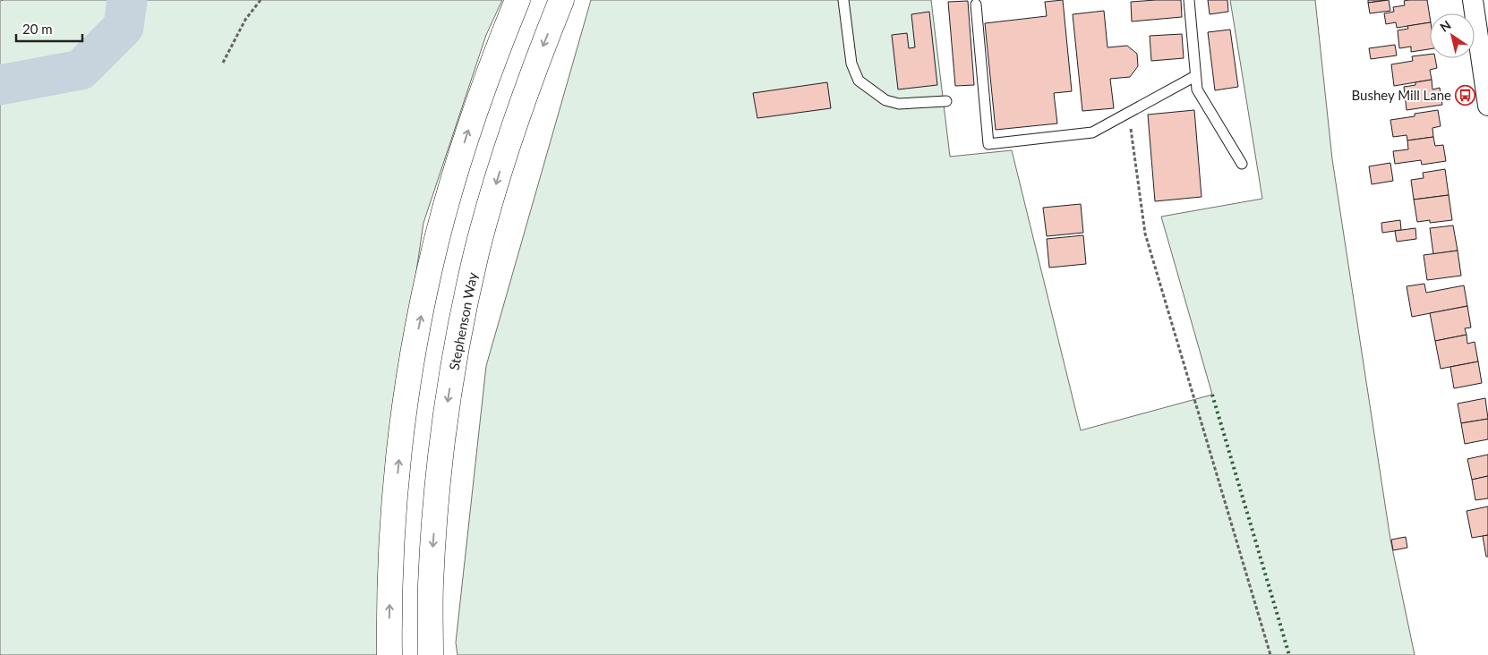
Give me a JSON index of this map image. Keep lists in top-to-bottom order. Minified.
{"streets":{"main road":["Stephenson Way"]},"places":{"bus stop":["Bushey Mill Lane"]},"scale_bar":"20 m","north":"top left"}
